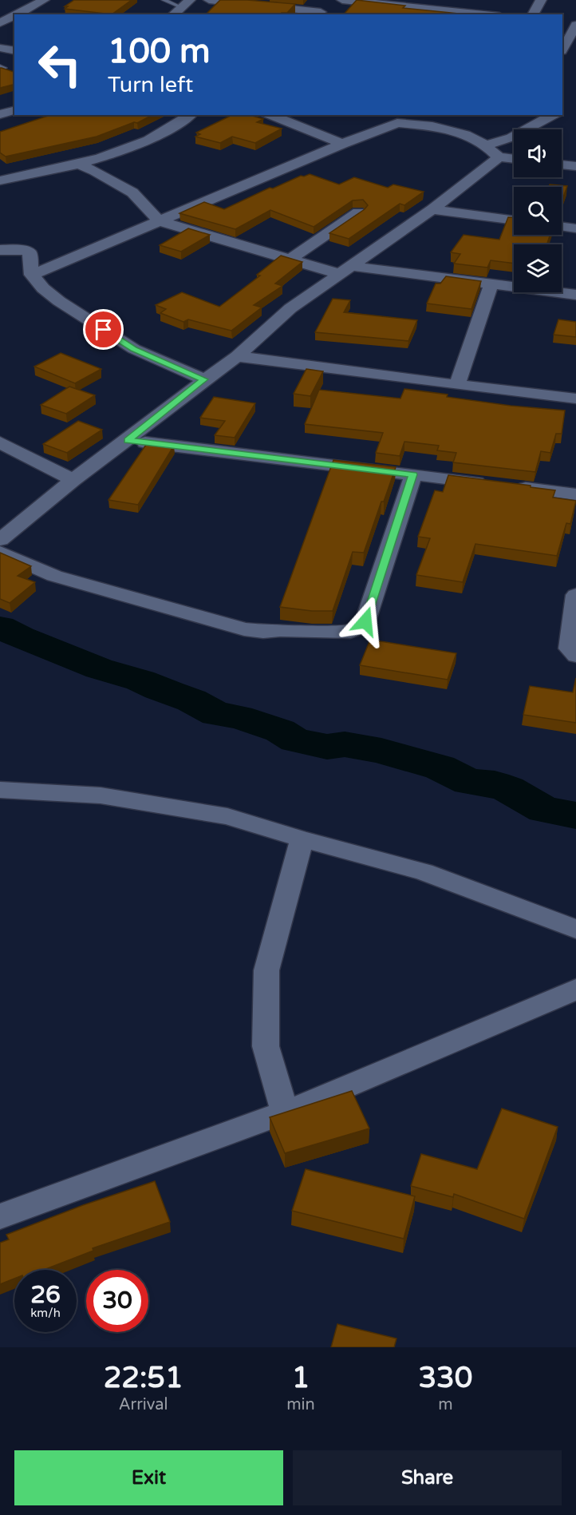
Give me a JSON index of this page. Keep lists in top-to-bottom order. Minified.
{"page":{"turn":["100 m","Turn left"],"speed":"26 km/h","limit":"30","eta":["22:51","Arrival","1","min","330","m"],"buttons":["Exit","Share"]}}
